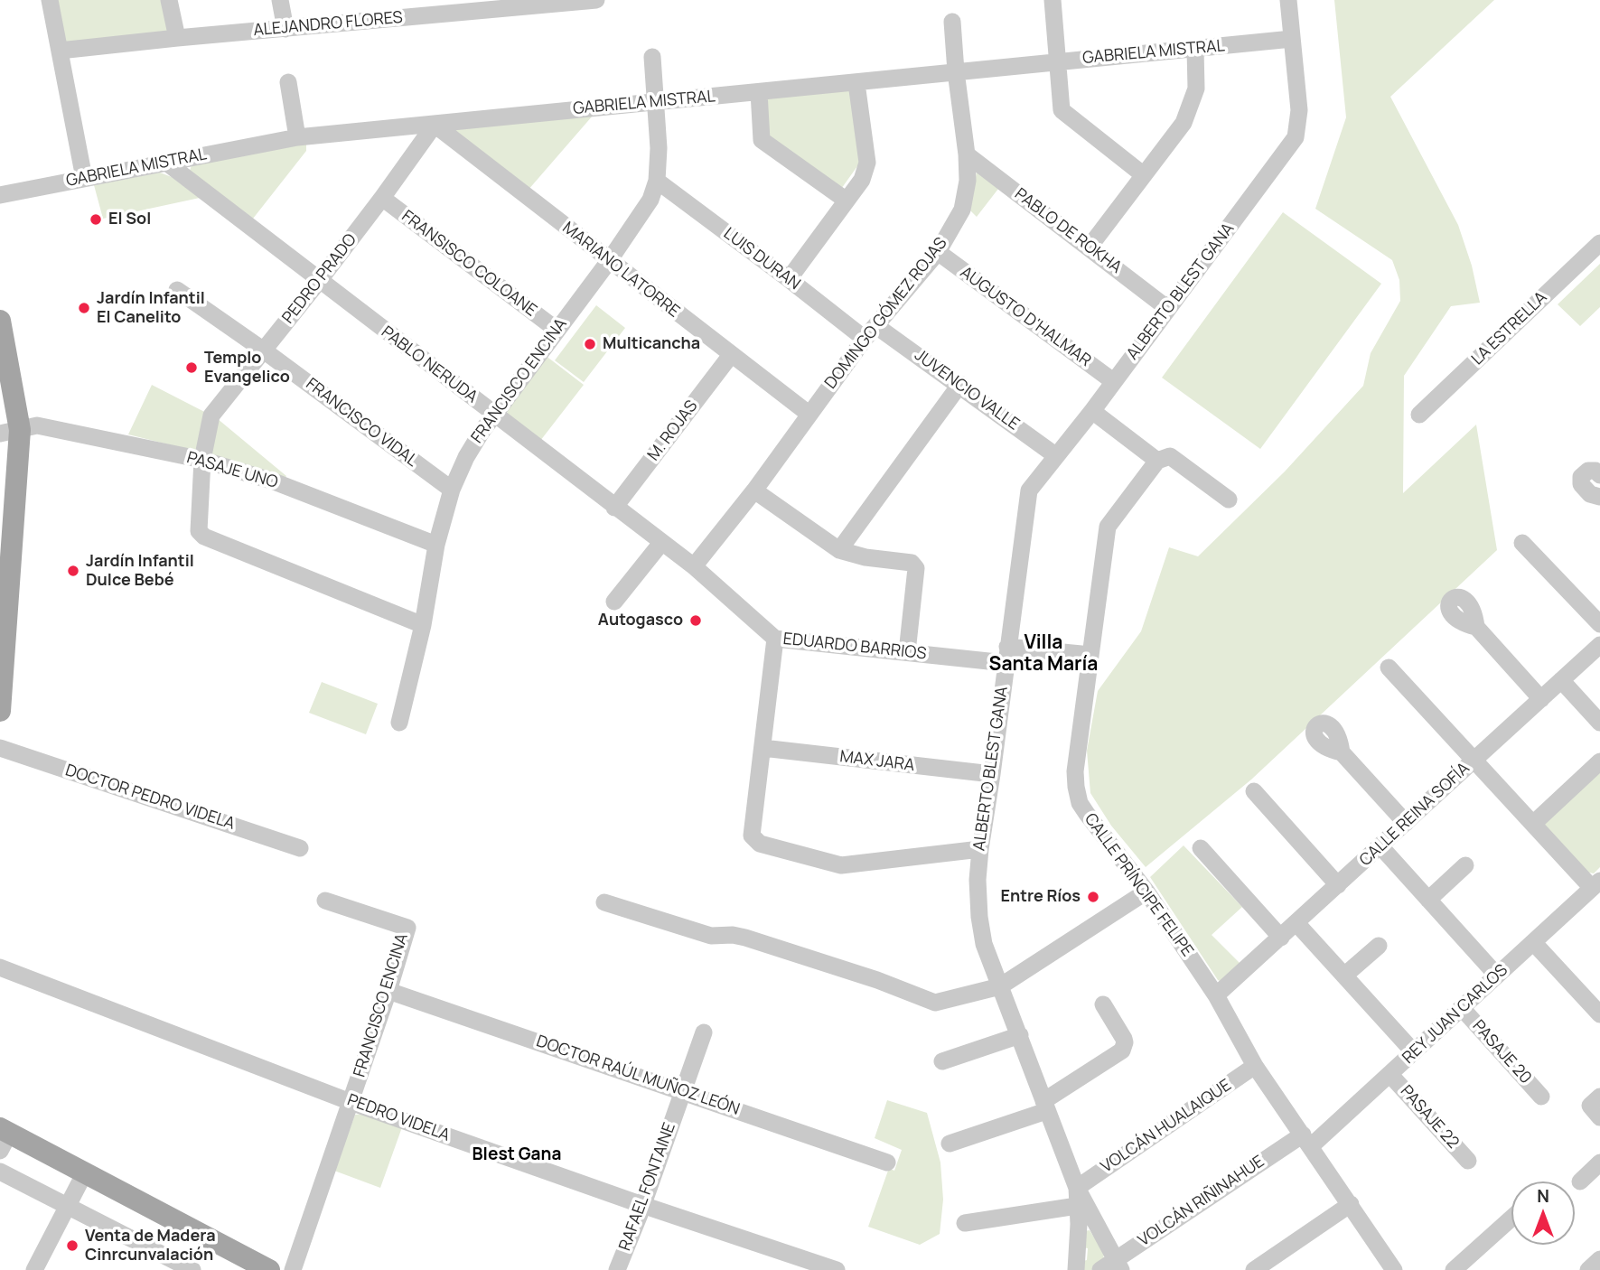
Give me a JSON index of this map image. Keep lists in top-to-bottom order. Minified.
{"streets":{"street":["ALEJANDRO FLORES","GABRIELA MISTRAL","PABLO DE ROKHA","LUIS DURAN","FRANSISCO COLOANE","MARIANO LATORRE","PEDRO PRADO","ALBERTO BLEST GANA","DOMINGO GÓMEZ ROJAS","AUGUSTO D'HALMAR","LA ESTRELLA","PABLO NERUDA","FRANCISCO ENCINA","JUVENCIO VALLE","FRANCISCO VIDAL","M. ROJAS","PASAJE UNO","EDUARDO BARRIOS","MAX JARA","DOCTOR PEDRO VIDELA","CALLE REINA SOFÍA","CALLE PRÍNCIPE FELIPE","REY JUAN CARLOS","PASAJE 20","DOCTOR RAÚL MUÑOZ LEÓN","PASAJE 22","PEDRO VIDELA","VOLCÁN HUALAIQUE","RAFAEL FONTAINE","VOLCÁN RIÑINAHUE"]},"crossings":[["GABRIELA MISTRAL","MARIANO LATORRE"],["GABRIELA MISTRAL","PEDRO PRADO"],["GABRIELA MISTRAL","ALBERTO BLEST GANA"],["GABRIELA MISTRAL","DOMINGO GÓMEZ ROJAS"],["GABRIELA MISTRAL","PABLO NERUDA"],["GABRIELA MISTRAL","FRANCISCO ENCINA"],["PABLO DE ROKHA","ALBERTO BLEST GANA"],["PABLO DE ROKHA","DOMINGO GÓMEZ ROJAS"],["LUIS DURAN","DOMINGO GÓMEZ ROJAS"],["LUIS DURAN","FRANCISCO ENCINA"],["LUIS DURAN","JUVENCIO VALLE"],["FRANSISCO COLOANE","PEDRO PRADO"],["FRANSISCO COLOANE","FRANCISCO ENCINA"],["MARIANO LATORRE","PEDRO PRADO"],["MARIANO LATORRE","DOMINGO GÓMEZ ROJAS"],["MARIANO LATORRE","FRANCISCO ENCINA"],["MARIANO LATORRE","M. ROJAS"],["PEDRO PRADO","PABLO NERUDA"],["PEDRO PRADO","FRANCISCO ENCINA"],["PEDRO PRADO","FRANCISCO VIDAL"],["PEDRO PRADO","PASAJE UNO"],["ALBERTO BLEST GANA","AUGUSTO D'HALMAR"],["ALBERTO BLEST GANA","JUVENCIO VALLE"],["ALBERTO BLEST GANA","EDUARDO BARRIOS"],["ALBERTO BLEST GANA","MAX JARA"],["ALBERTO BLEST GANA","VOLCÁN HUALAIQUE"],["DOMINGO GÓMEZ ROJAS","AUGUSTO D'HALMAR"],["DOMINGO GÓMEZ ROJAS","PABLO NERUDA"],["DOMINGO GÓMEZ ROJAS","JUVENCIO VALLE"],["DOMINGO GÓMEZ ROJAS","EDUARDO BARRIOS"],["PABLO NERUDA","FRANCISCO ENCINA"],["PABLO NERUDA","M. ROJAS"],["PABLO NERUDA","EDUARDO BARRIOS"],["FRANCISCO ENCINA","FRANCISCO VIDAL"],["FRANCISCO ENCINA","PASAJE UNO"],["FRANCISCO ENCINA","DOCTOR RAÚL MUÑOZ LEÓN"],["FRANCISCO ENCINA","PEDRO VIDELA"],["EDUARDO BARRIOS","CALLE PRÍNCIPE FELIPE"],["CALLE REINA SOFÍA","CALLE PRÍNCIPE FELIPE"],["CALLE PRÍNCIPE FELIPE","REY JUAN CARLOS"],["CALLE PRÍNCIPE FELIPE","VOLCÁN HUALAIQUE"],["CALLE PRÍNCIPE FELIPE","VOLCÁN RIÑINAHUE"],["REY JUAN CARLOS","PASAJE 20"],["REY JUAN CARLOS","PASAJE 22"],["REY JUAN CARLOS","VOLCÁN RIÑINAHUE"],["DOCTOR RAÚL MUÑOZ LEÓN","RAFAEL FONTAINE"],["PEDRO VIDELA","RAFAEL FONTAINE"]],"districts":["Villa Santa María","Blest Gana"],"places":["El Sol","Jardín Infantil El Canelito","Multicancha","Templo Evangelico","Jardín Infantil Dulce Bebé","Autogasco","Entre Ríos","Venta de Madera Cinrcunvalación"],"north":"top"}
